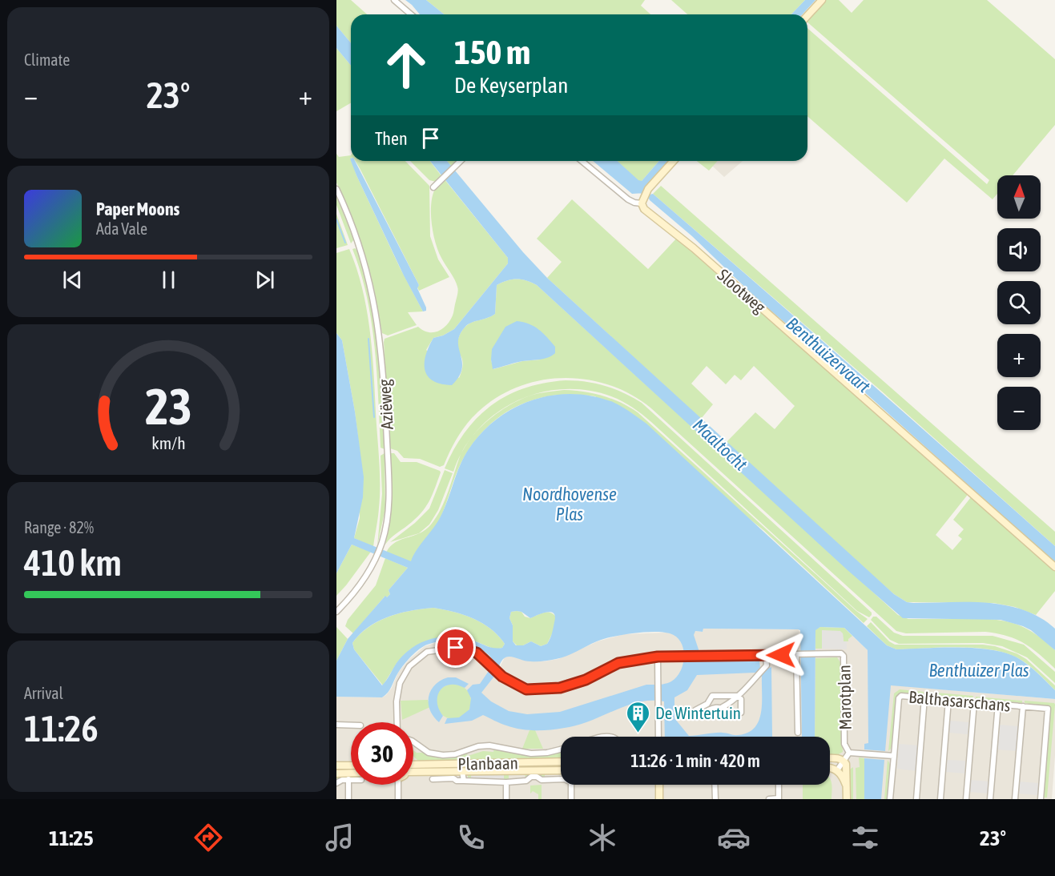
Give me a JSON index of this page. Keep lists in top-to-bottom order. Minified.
{"streets":{"street":["Slootweg","Aziëweg","Marotplan","Balthasarschans","Planbaan"]},"water":["Benthuizervaart","Maaltocht","Noordhovense Plas","Benthuizer Plas"],"places":{"building":["De Wintertuin"]},"north":"top","page":{"tile":["Climate",["Range · 82%","410 km"],["Arrival","11:26"]],"turn":["150 m","De Keyserplan"],"heat":["−","23°","+"],"then":"Then","map_buttons":["+","−"],"song":["Paper Moons","Ada Vale"],"limit":"30","trip":"11:26 · 1 min · 420 m","tabs":["11:25","23°"],"gauge":["23","km/h"]}}
